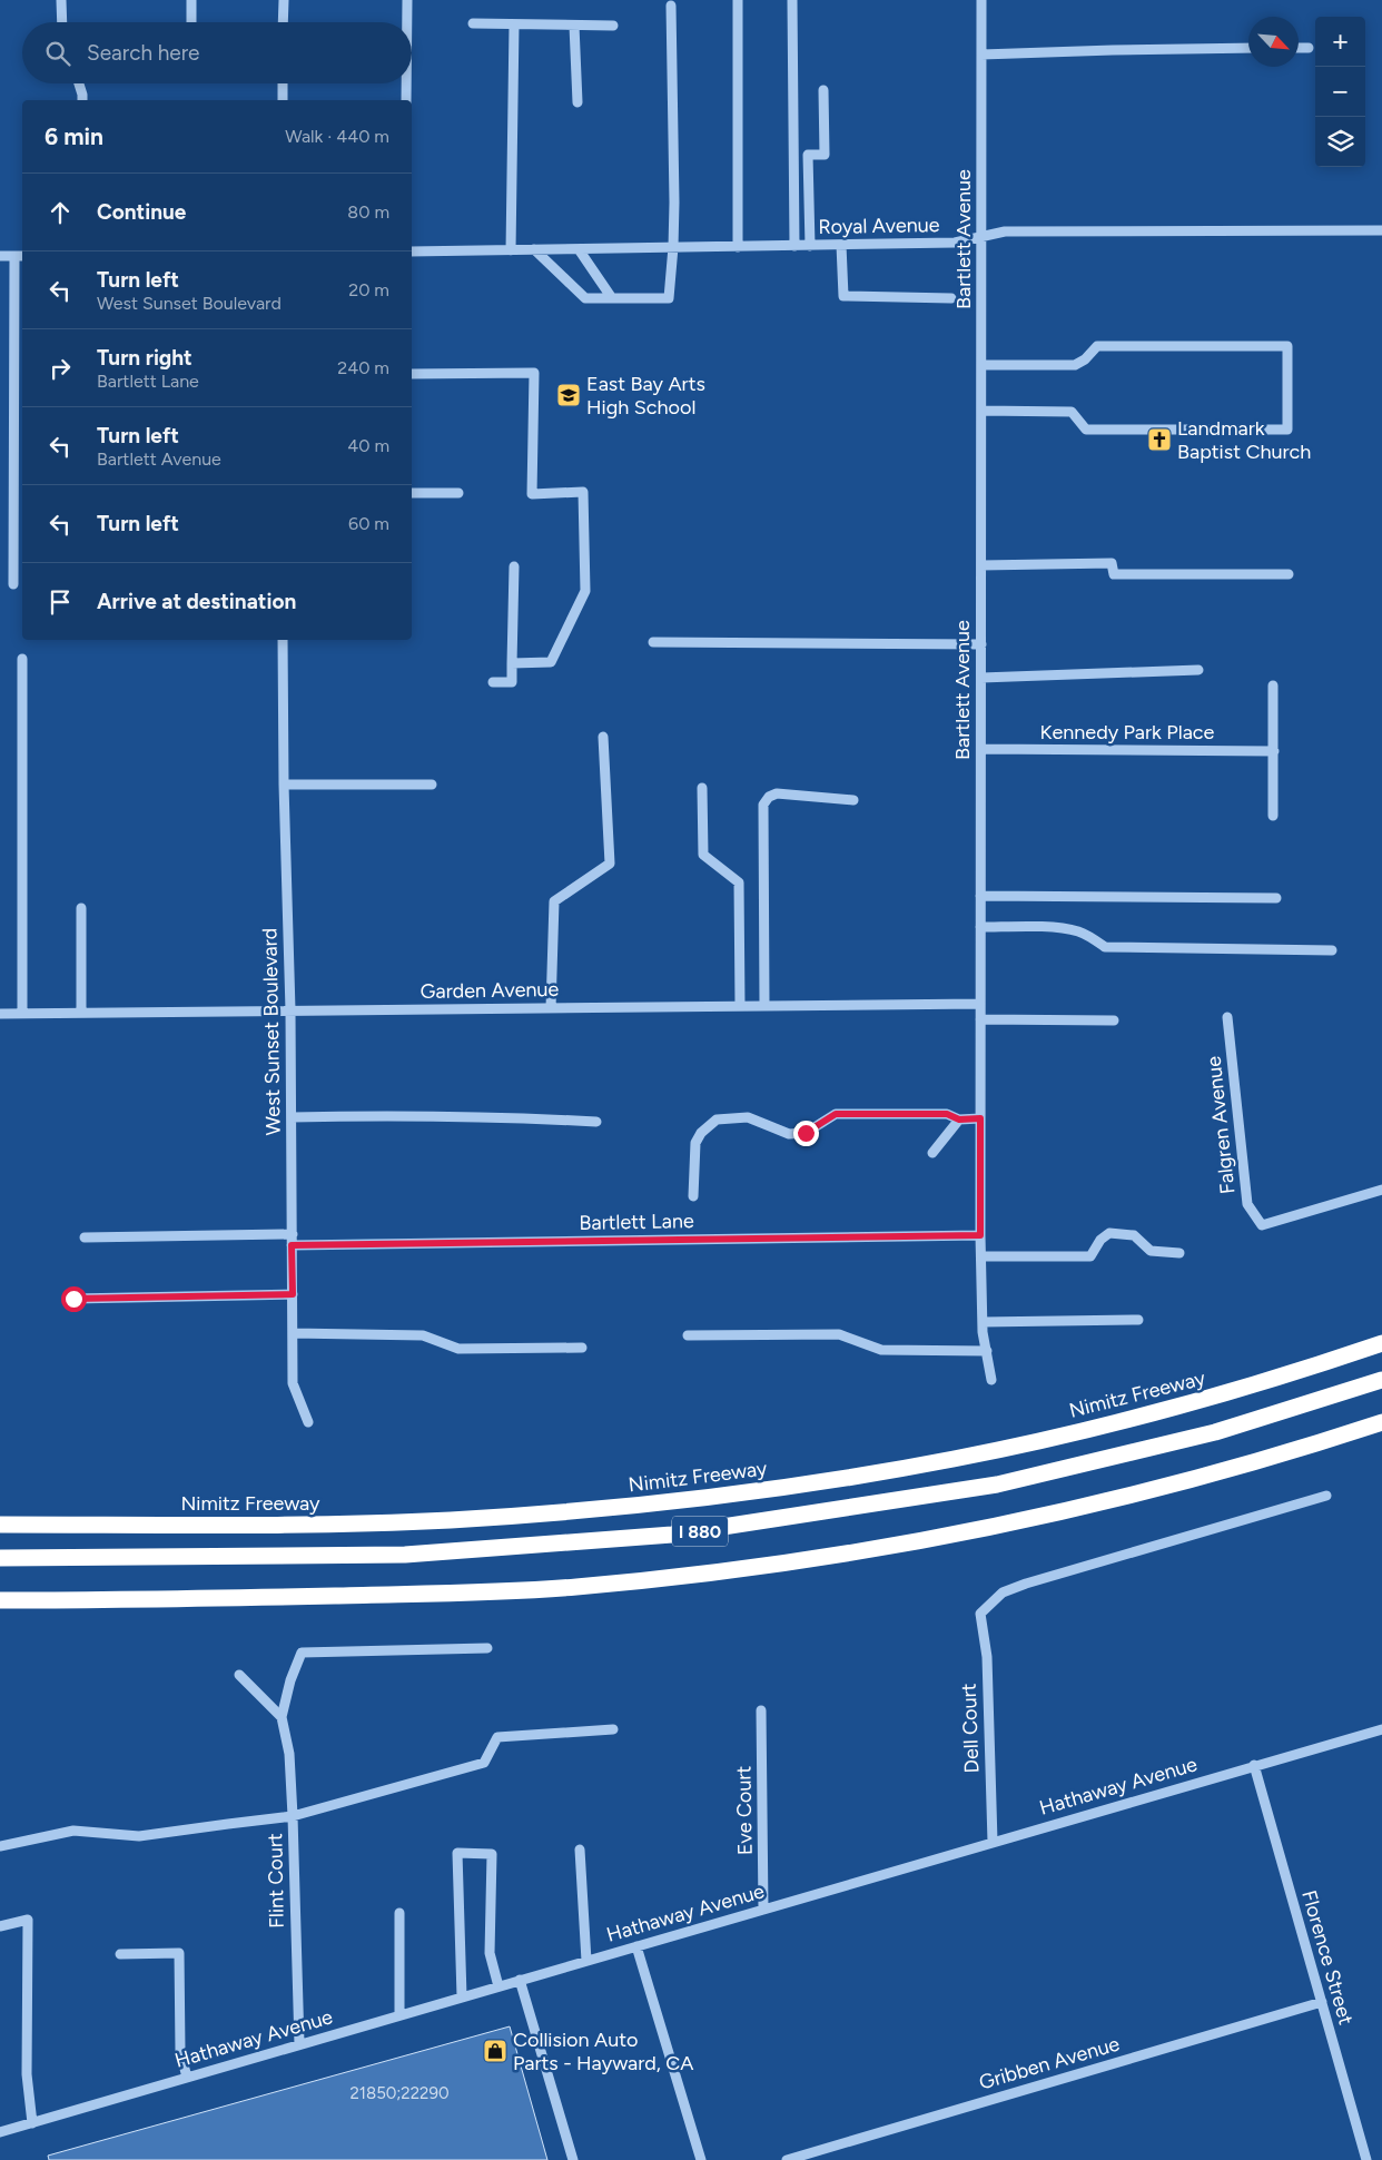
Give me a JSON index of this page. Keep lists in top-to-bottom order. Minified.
{"streets":{"highway":["Nimitz Freeway","I 880"],"street":["Royal Avenue","Bartlett Avenue","Kennedy Park Place","Garden Avenue","West Sunset Boulevard","Falgren Avenue","Bartlett Lane","Dell Court","Hathaway Avenue","Eve Court","Flint Court","Florence Street","Gribben Avenue"]},"crossings":[["Royal Avenue","Bartlett Avenue"],["Bartlett Avenue","Kennedy Park Place"],["Bartlett Avenue","Garden Avenue"],["Bartlett Avenue","Bartlett Lane"],["Garden Avenue","West Sunset Boulevard"],["West Sunset Boulevard","Bartlett Lane"],["Dell Court","Hathaway Avenue"],["Hathaway Avenue","Eve Court"],["Hathaway Avenue","Flint Court"],["Hathaway Avenue","Florence Street"],["Florence Street","Gribben Avenue"]],"places":{"school or university":["East Bay Arts High School"],"church":["Landmark Baptist Church"],"shop":["Collision Auto Parts - Hayward, CA"]},"house_numbers":["21850;22290"],"north":"bottom right","page":{"map_buttons":["+","−"],"search":"Search here","heading":["6 min","Walk · 440 m"],"list":[["Continue","80 m"],["Turn left","West Sunset Boulevard","20 m"],["Turn right","Bartlett Lane","240 m"],["Turn left","Bartlett Avenue","40 m"],["Turn left","60 m"],"Arrive at destination"]}}
